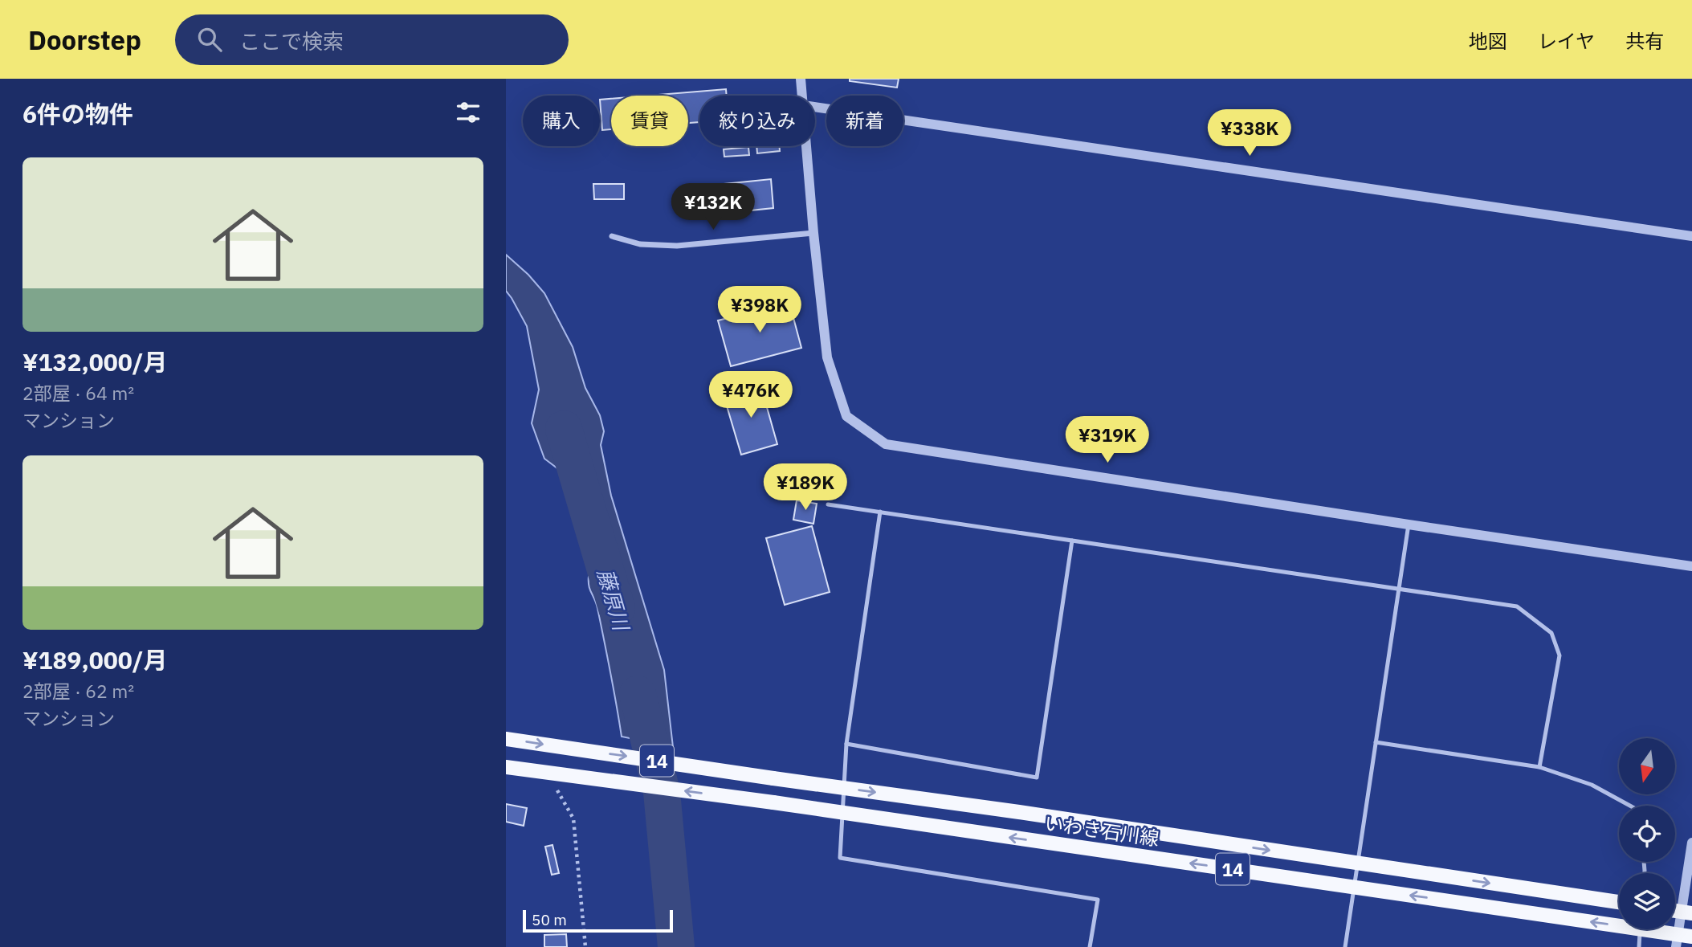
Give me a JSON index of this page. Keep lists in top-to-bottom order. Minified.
{"streets":{"main road":["14","いわき石川線"]},"water":["藤原川"],"scale_bar":"50 m","north":"bottom","page":{"header":"Doorstep","search":"ここで検索","nav":["地図","レイヤ","共有"],"heading":"6件の物件","chip":["購入","賃貸","絞り込み","新着"],"price":["¥338K","¥132K","¥398K","¥476K","¥319K","¥189K"],"list":[{"name":"¥132,000/月","note":"2部屋 · 64 m² · マンション"},{"name":"¥189,000/月","note":"2部屋 · 62 m² · マンション"}],"scale":"50 m"}}
